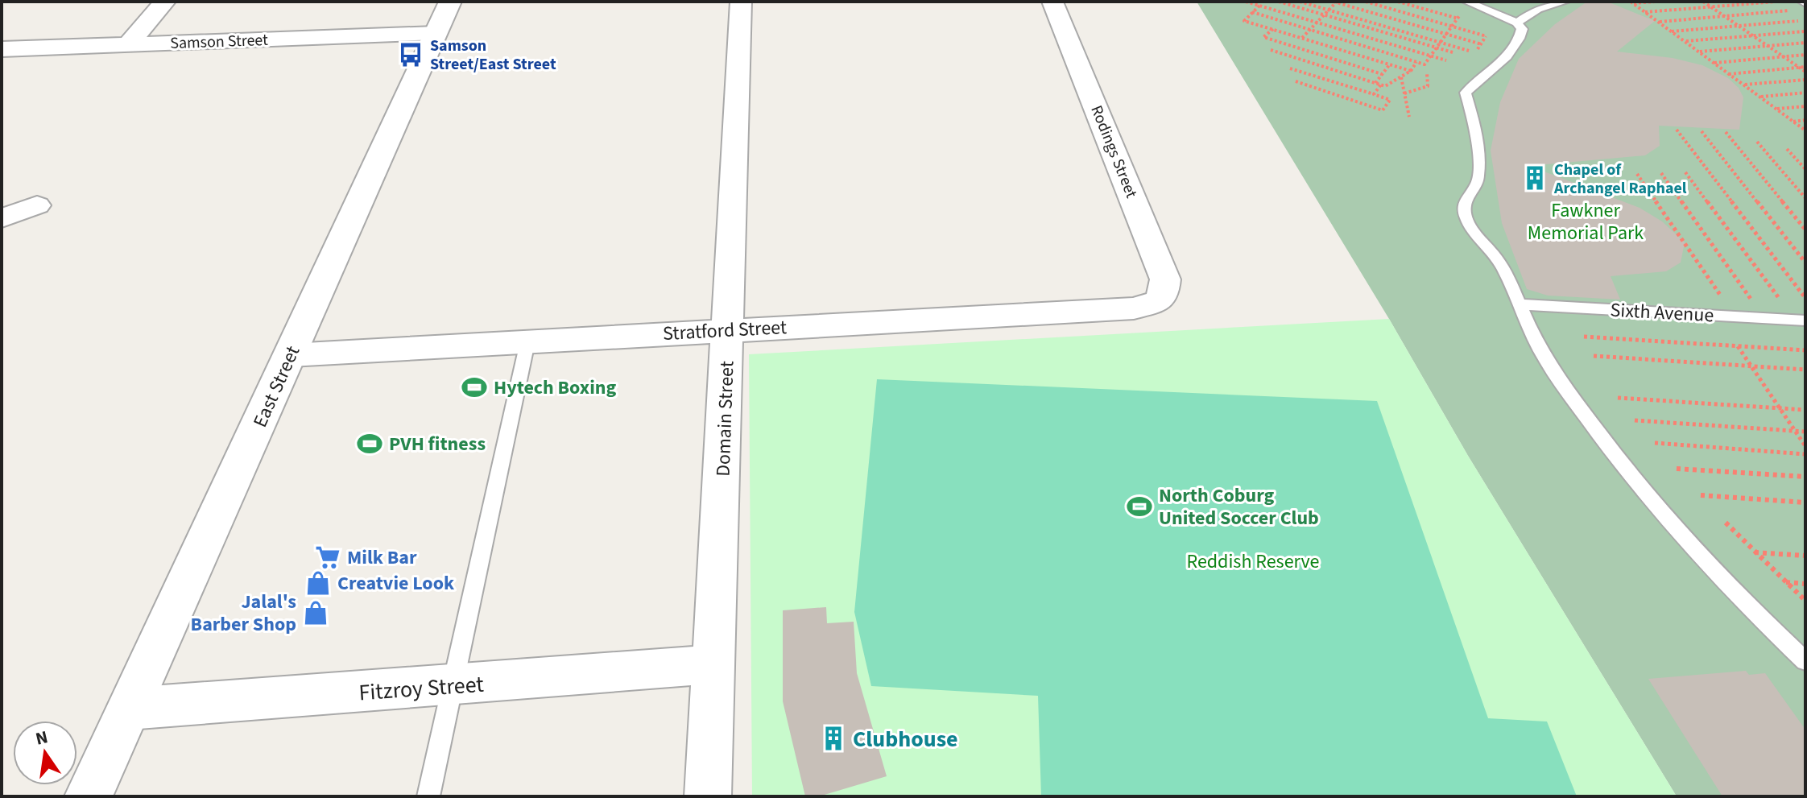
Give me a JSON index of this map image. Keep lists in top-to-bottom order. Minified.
{"streets":{"street":["Samson Street","Rodings Street","Stratford Street","East Street","Domain Street","Fitzroy Street"],"lane":["Sixth Avenue"]},"crossings":[["Samson Street","East Street"],["Rodings Street","Stratford Street"],["Stratford Street","East Street"],["Stratford Street","Domain Street"],["East Street","Fitzroy Street"],["Domain Street","Fitzroy Street"]],"parks":["Fawkner Memorial Park","Reddish Reserve"],"places":{"bus stop":["Samson Street/East Street"],"building":["Chapel of Archangel Raphael","Clubhouse"],"sports":["Hytech Boxing","PVH fitness","North Coburg United Soccer Club"],"supermarket":["Milk Bar"],"shop":["Creatvie Look","Jalal's Barber Shop"]},"north":"top"}
